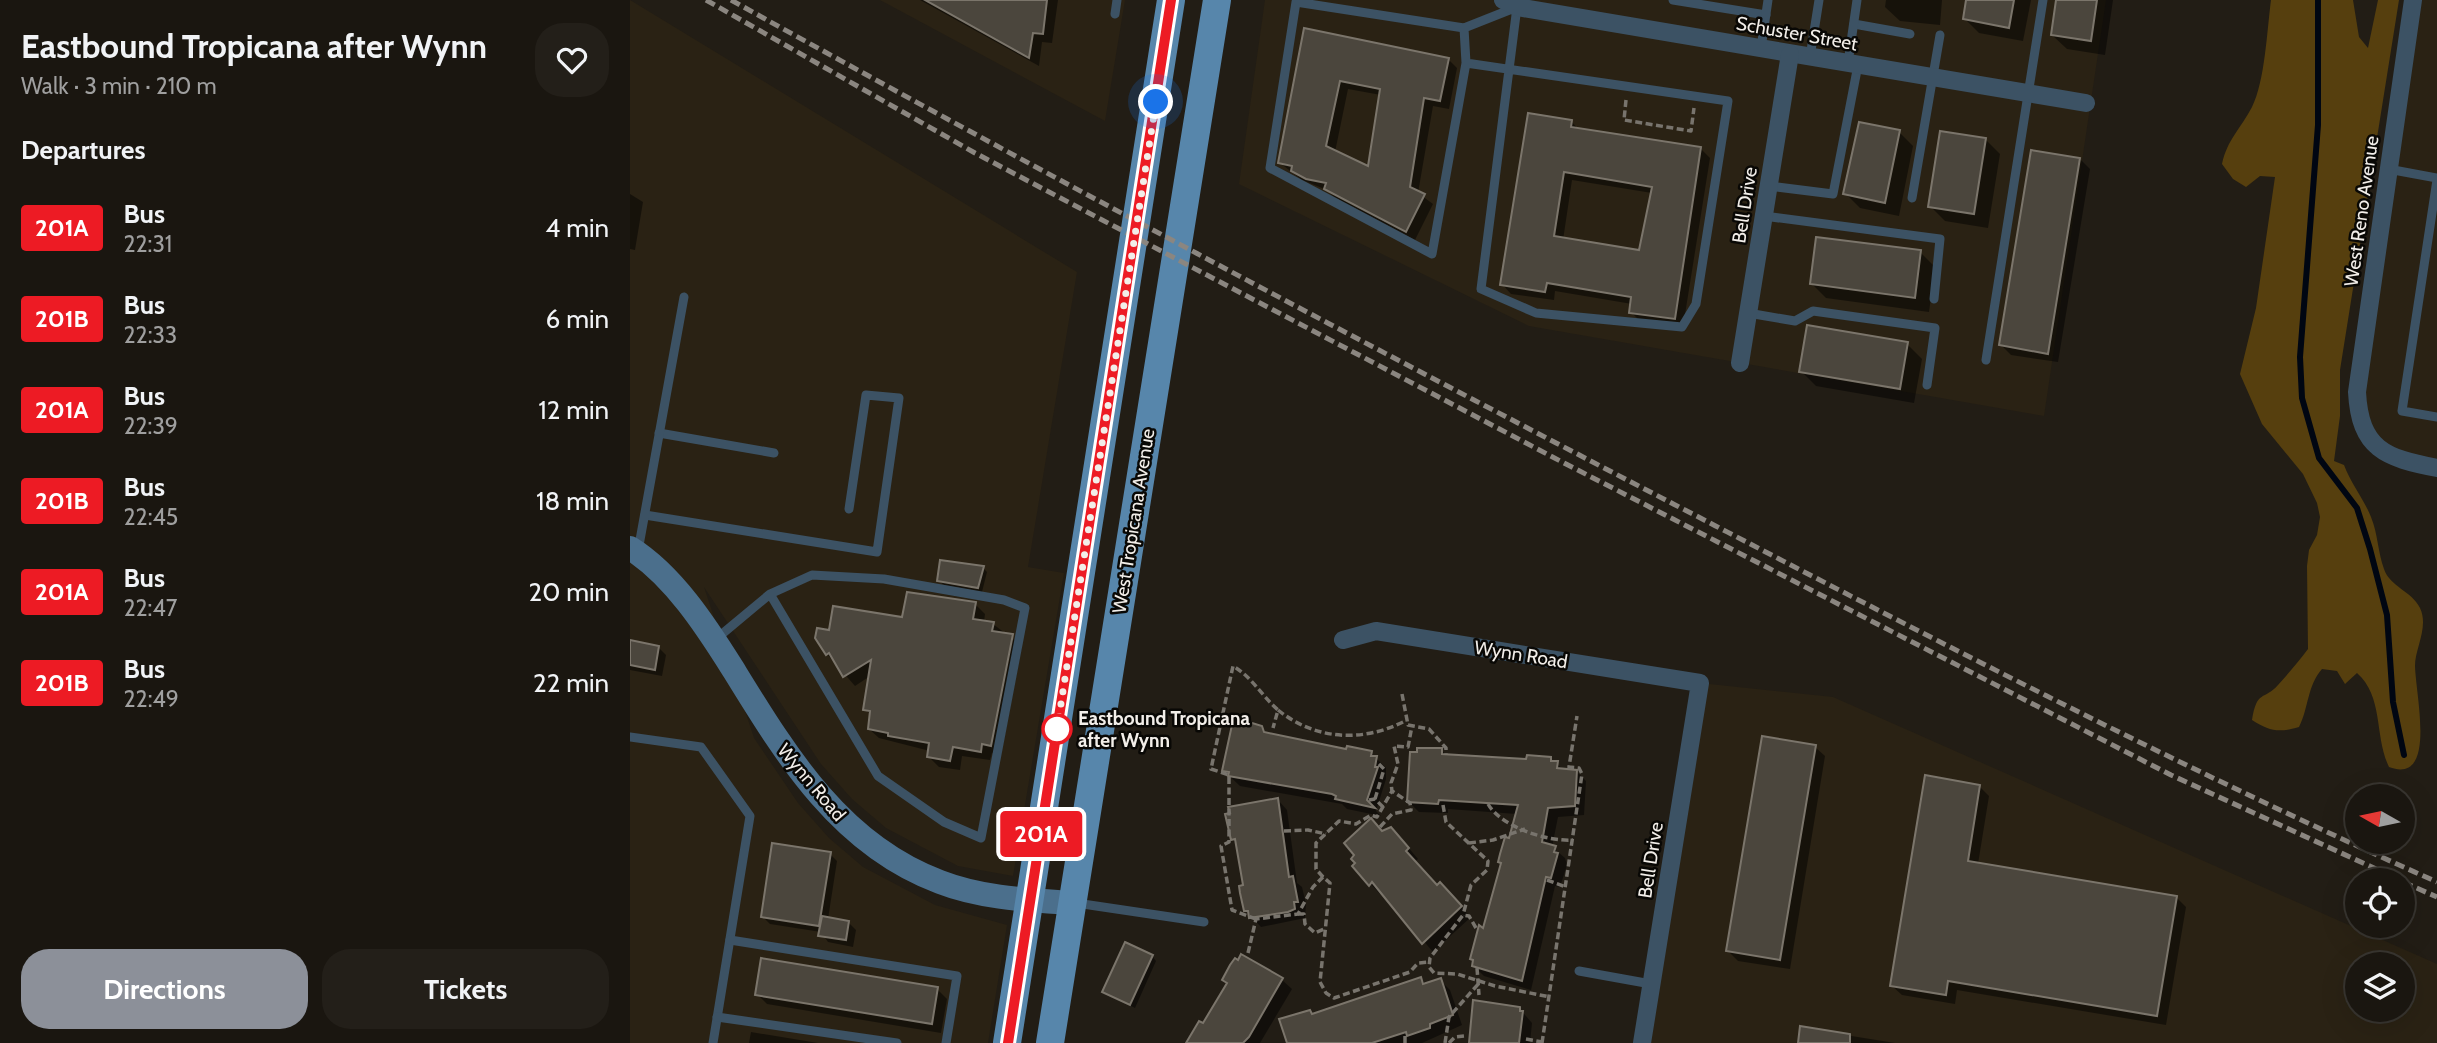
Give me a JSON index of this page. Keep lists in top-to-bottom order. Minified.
{"streets":{"main road":["West Tropicana Avenue"],"street":["Schuster Street","Bell Drive","West Reno Avenue","Wynn Road"]},"crossings":[["Schuster Street","Bell Drive"],["Bell Drive","Wynn Road"],["West Tropicana Avenue","Wynn Road"]],"places":["Eastbound Tropicana after Wynn"],"lines":["bus line 201A"],"north":"left","page":{"heading":[["Eastbound Tropicana after Wynn","Walk · 3 min · 210 m"],"Departures"],"on_map":"201A","list":[{"mark":"201A","name":"Bus","note":"22:31","value":"4 min"},{"mark":"201B","name":"Bus","note":"22:33","value":"6 min"},{"mark":"201A","name":"Bus","note":"22:39","value":"12 min"},{"mark":"201B","name":"Bus","note":"22:45","value":"18 min"},{"mark":"201A","name":"Bus","note":"22:47","value":"20 min"},{"mark":"201B","name":"Bus","note":"22:49","value":"22 min"}],"buttons":["Directions","Tickets"]}}
